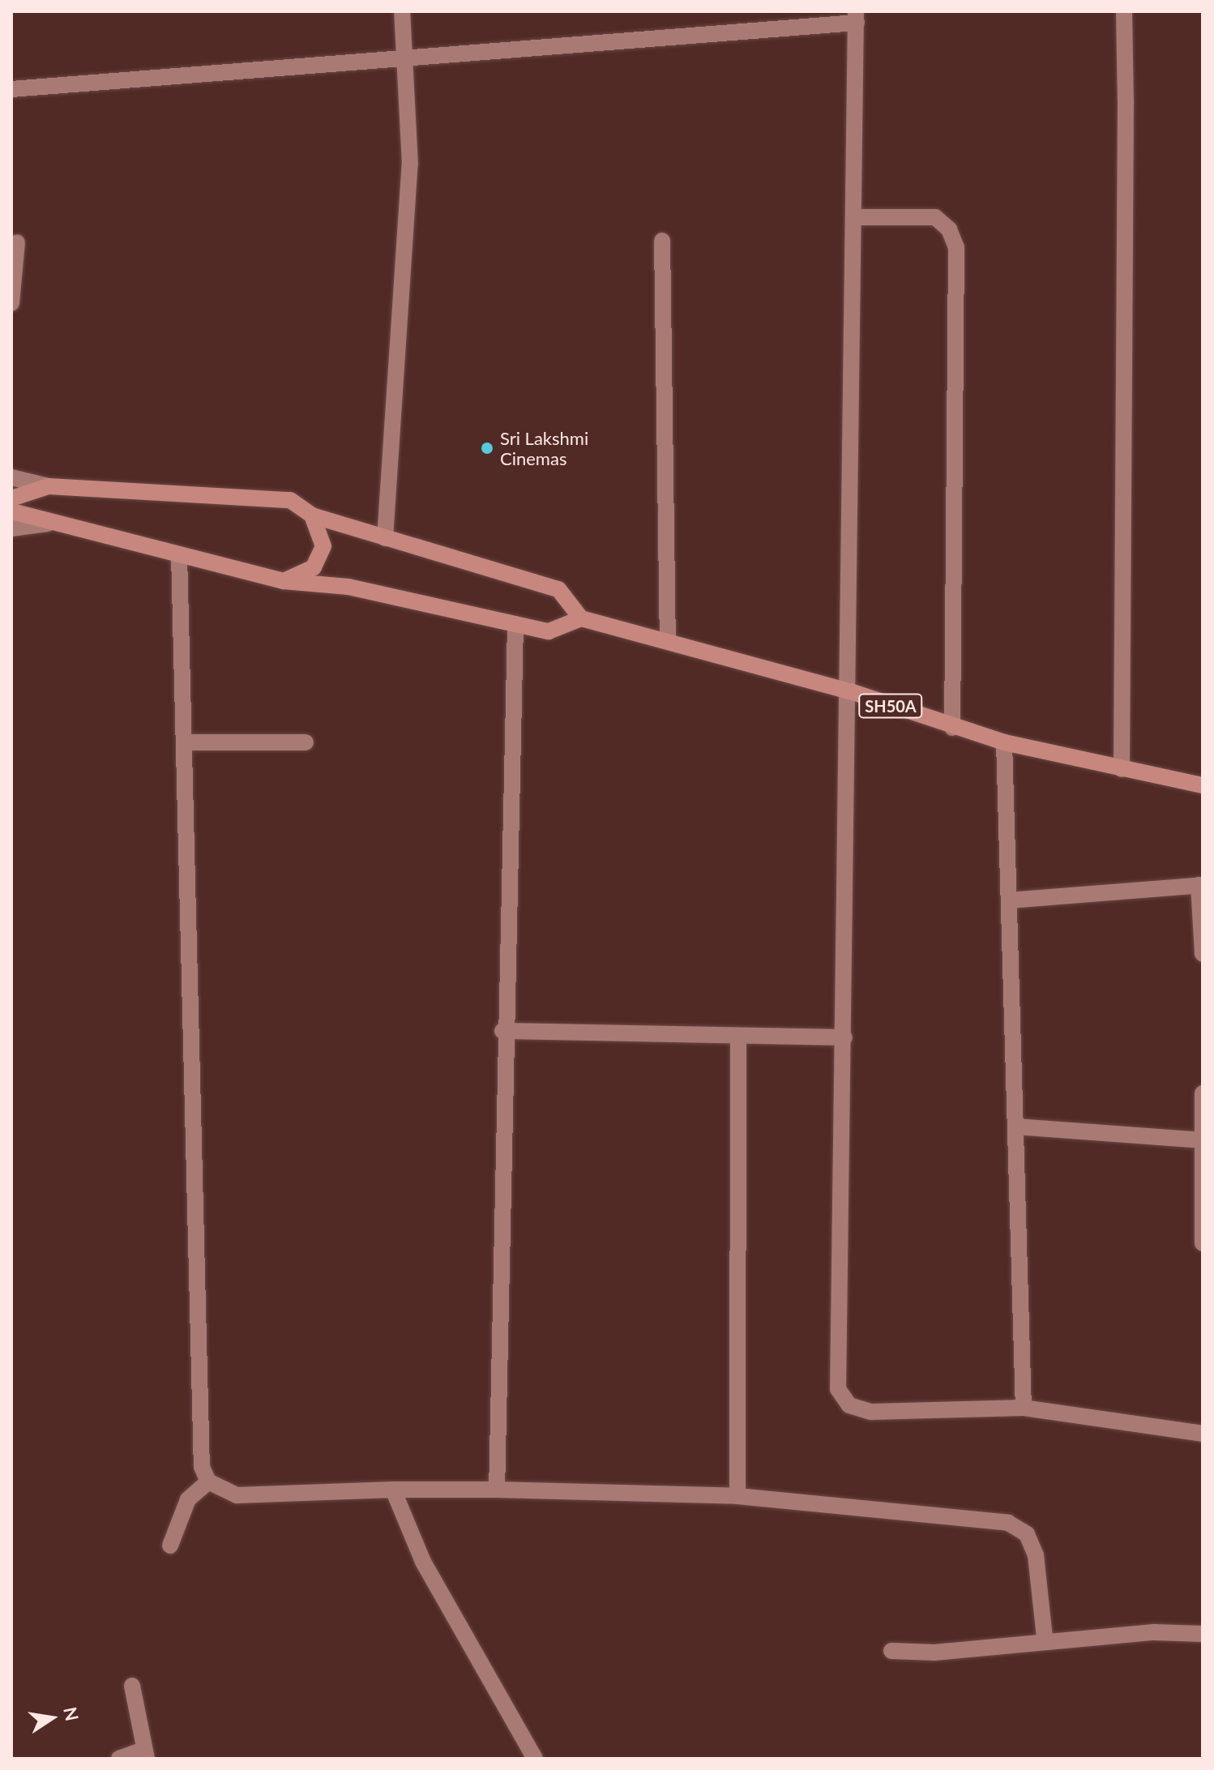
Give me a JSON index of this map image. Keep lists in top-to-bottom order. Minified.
{"streets":{"main road":["SH50A"]},"places":["Sri Lakshmi Cinemas"],"north":"right"}
